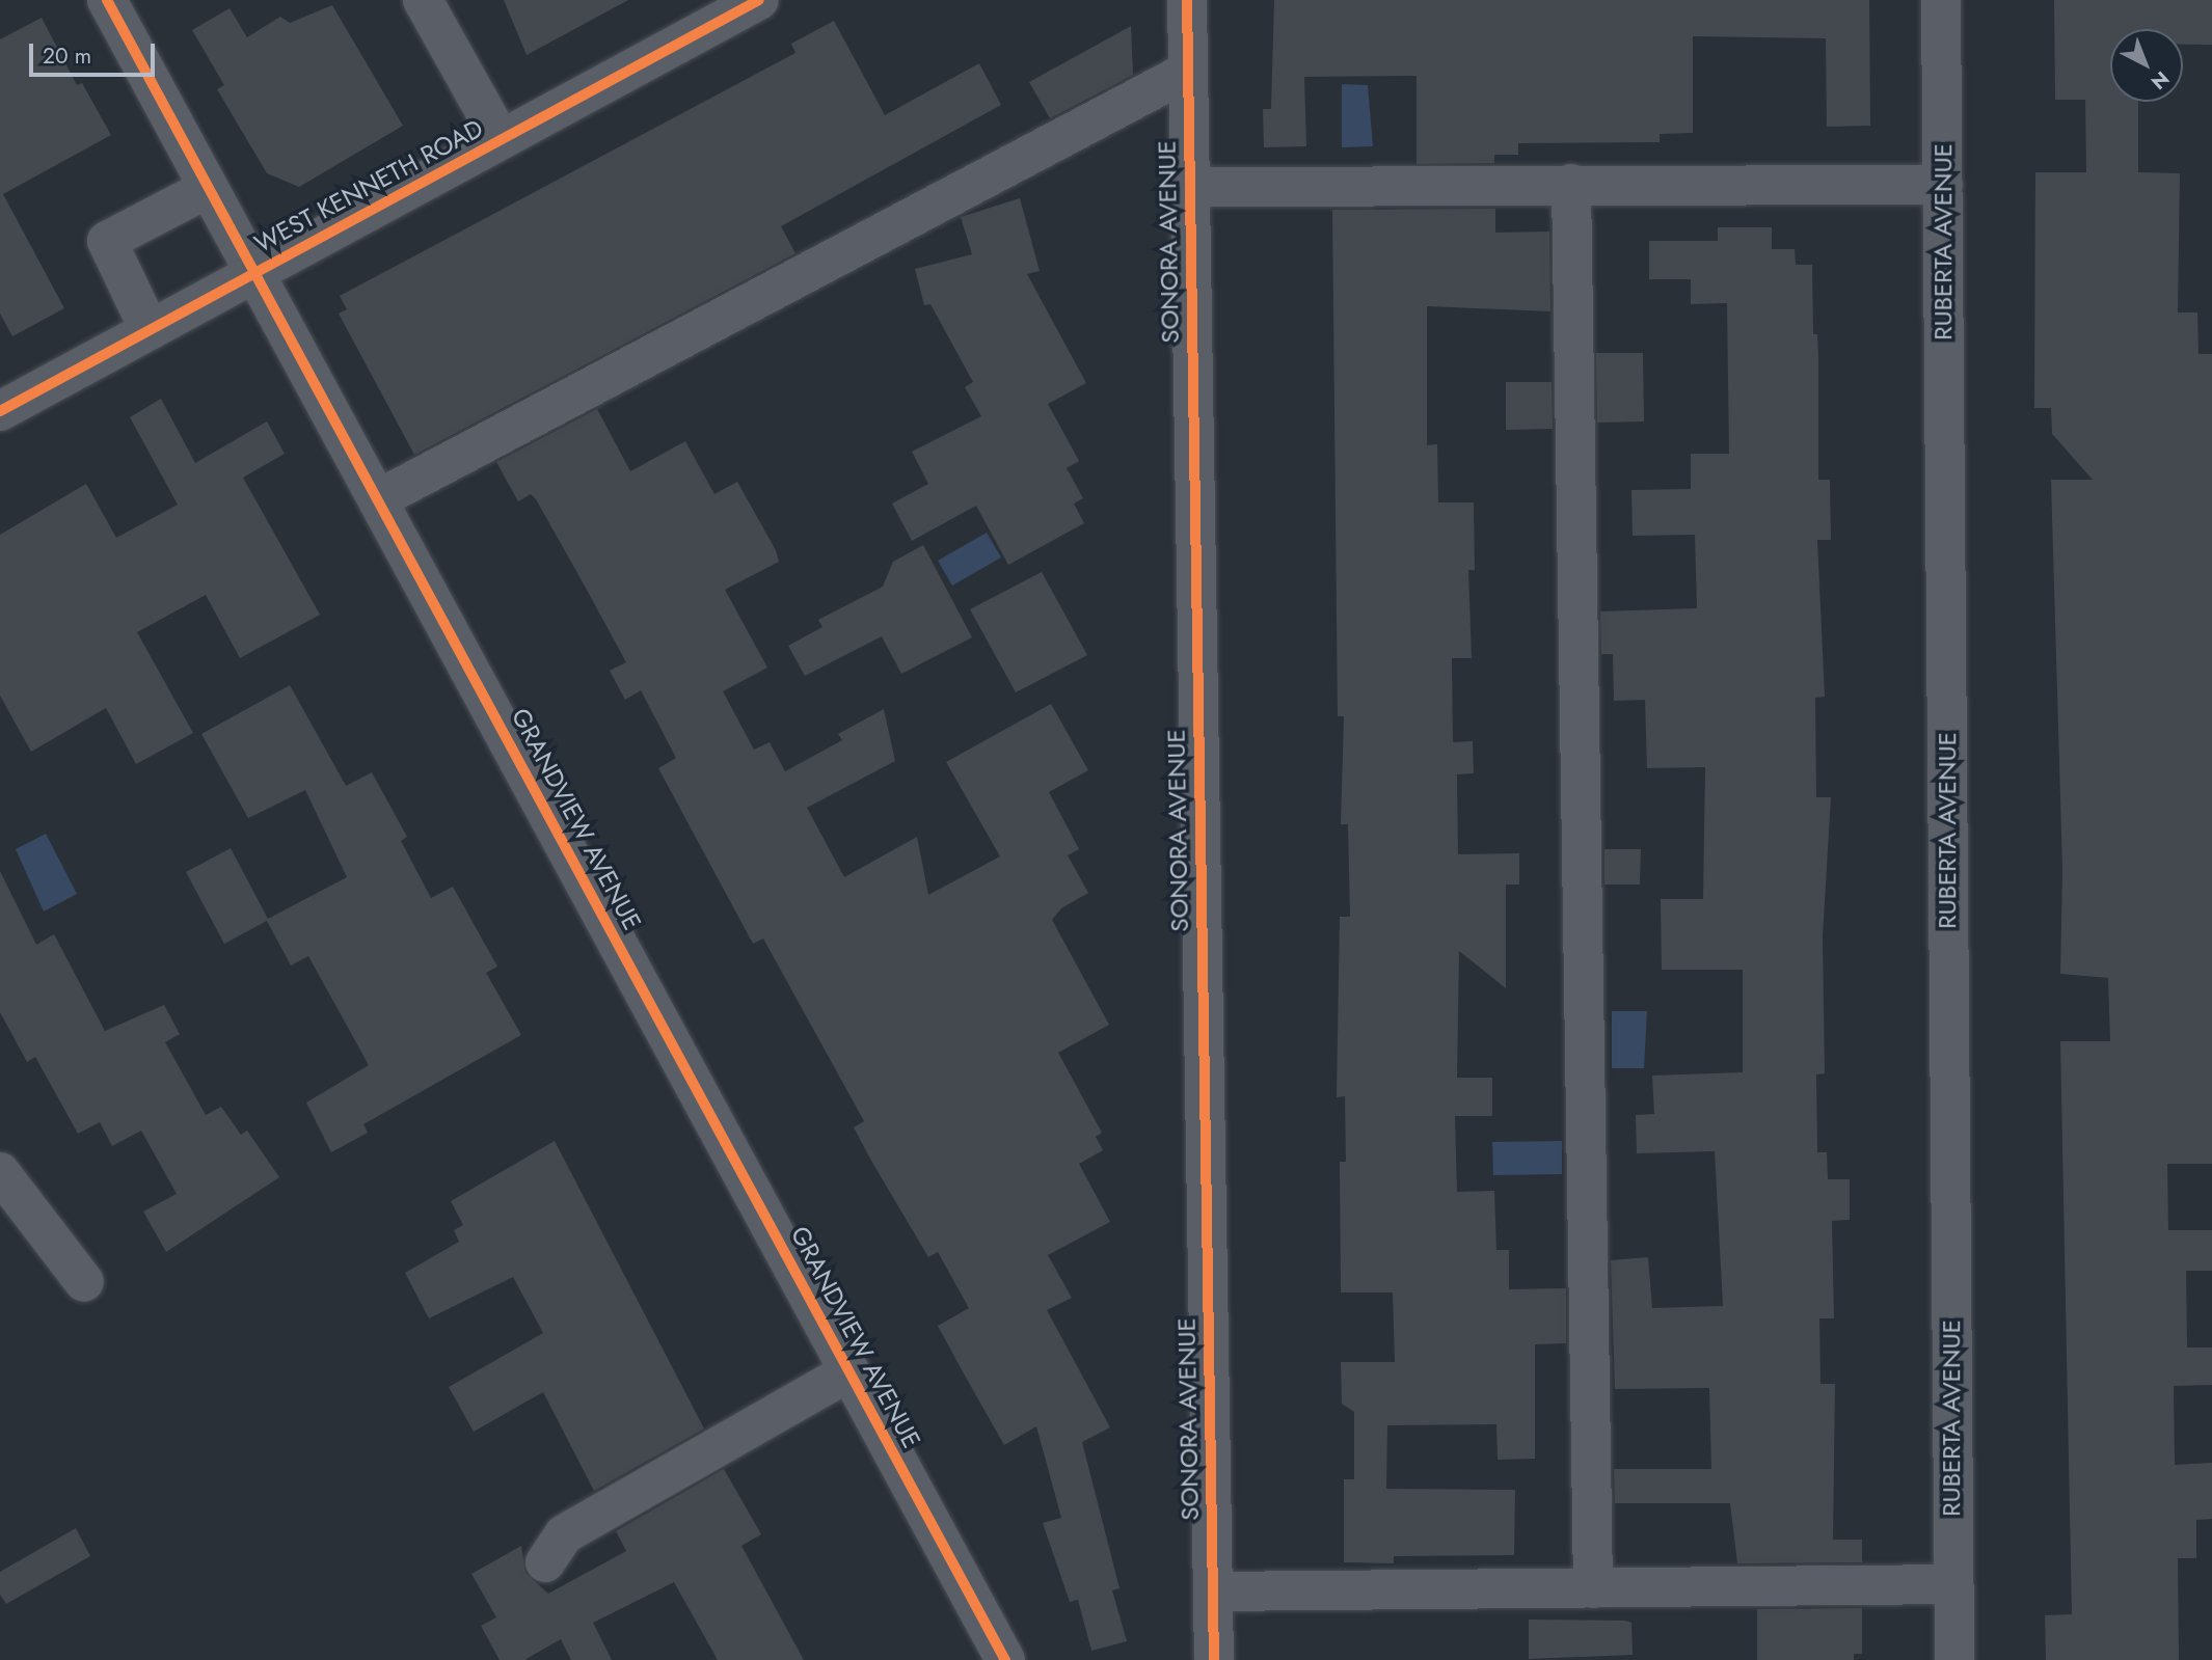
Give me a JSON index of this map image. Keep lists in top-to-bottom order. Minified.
{"streets":{"street":["WEST KENNETH ROAD","SONORA AVENUE","RUBERTA AVENUE","GRANDVIEW AVENUE"]},"crossings":[["WEST KENNETH ROAD","GRANDVIEW AVENUE"]],"scale_bar":"20 m","north":"bottom right"}
